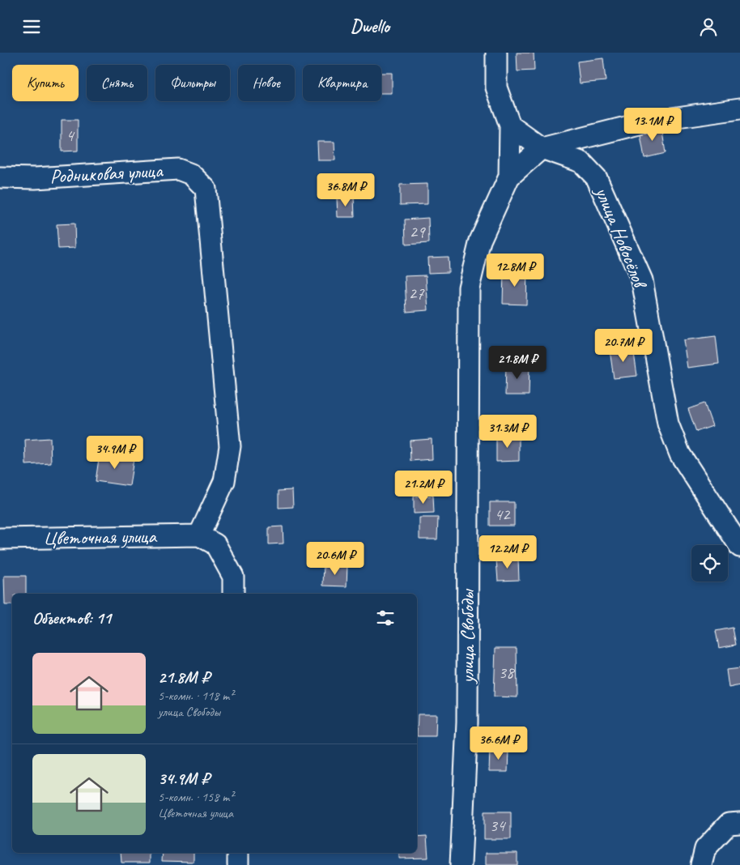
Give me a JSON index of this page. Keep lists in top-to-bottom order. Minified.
{"streets":{"street":["Родниковая улица","улица Новосёлов","Цветочная улица","улица Свободы"]},"crossings":[["Родниковая улица","Цветочная улица"],["улица Новосёлов","улица Свободы"]],"house_numbers":["4","29","27","42","38","34"],"page":{"header":"Dwello","chip":["Купить","Снять","Фильтры","Новое","Квартира"],"price":["13.1M ₽","36.8M ₽","12.8M ₽","20.7M ₽","21.8M ₽","31.3M ₽","34.9M ₽","21.2M ₽","12.2M ₽","20.6M ₽","36.6M ₽"],"heading":"Объектов: 11","list":[{"name":"21.8M ₽","note":"5-комн. · 118 m² · улица Свободы"},{"name":"34.9M ₽","note":"5-комн. · 158 m² · Цветочная улица"}]}}
